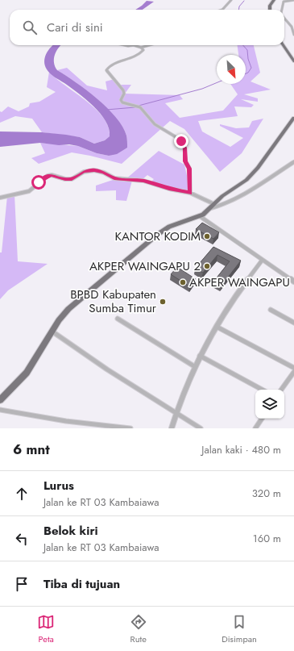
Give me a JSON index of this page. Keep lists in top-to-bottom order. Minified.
{"places":["KANTOR KODIM","AKPER WAINGAPU 2","AKPER WAINGAPU","BPBD Kabupaten Sumba Timur"],"north":"bottom right","page":{"search":"Cari di sini","heading":["6 mnt","Jalan kaki · 480 m"],"list":[["Lurus","Jalan ke RT 03 Kambaiawa","320 m"],["Belok kiri","Jalan ke RT 03 Kambaiawa","160 m"],"Tiba di tujuan"],"nav":["Peta","Rute","Disimpan"]}}
